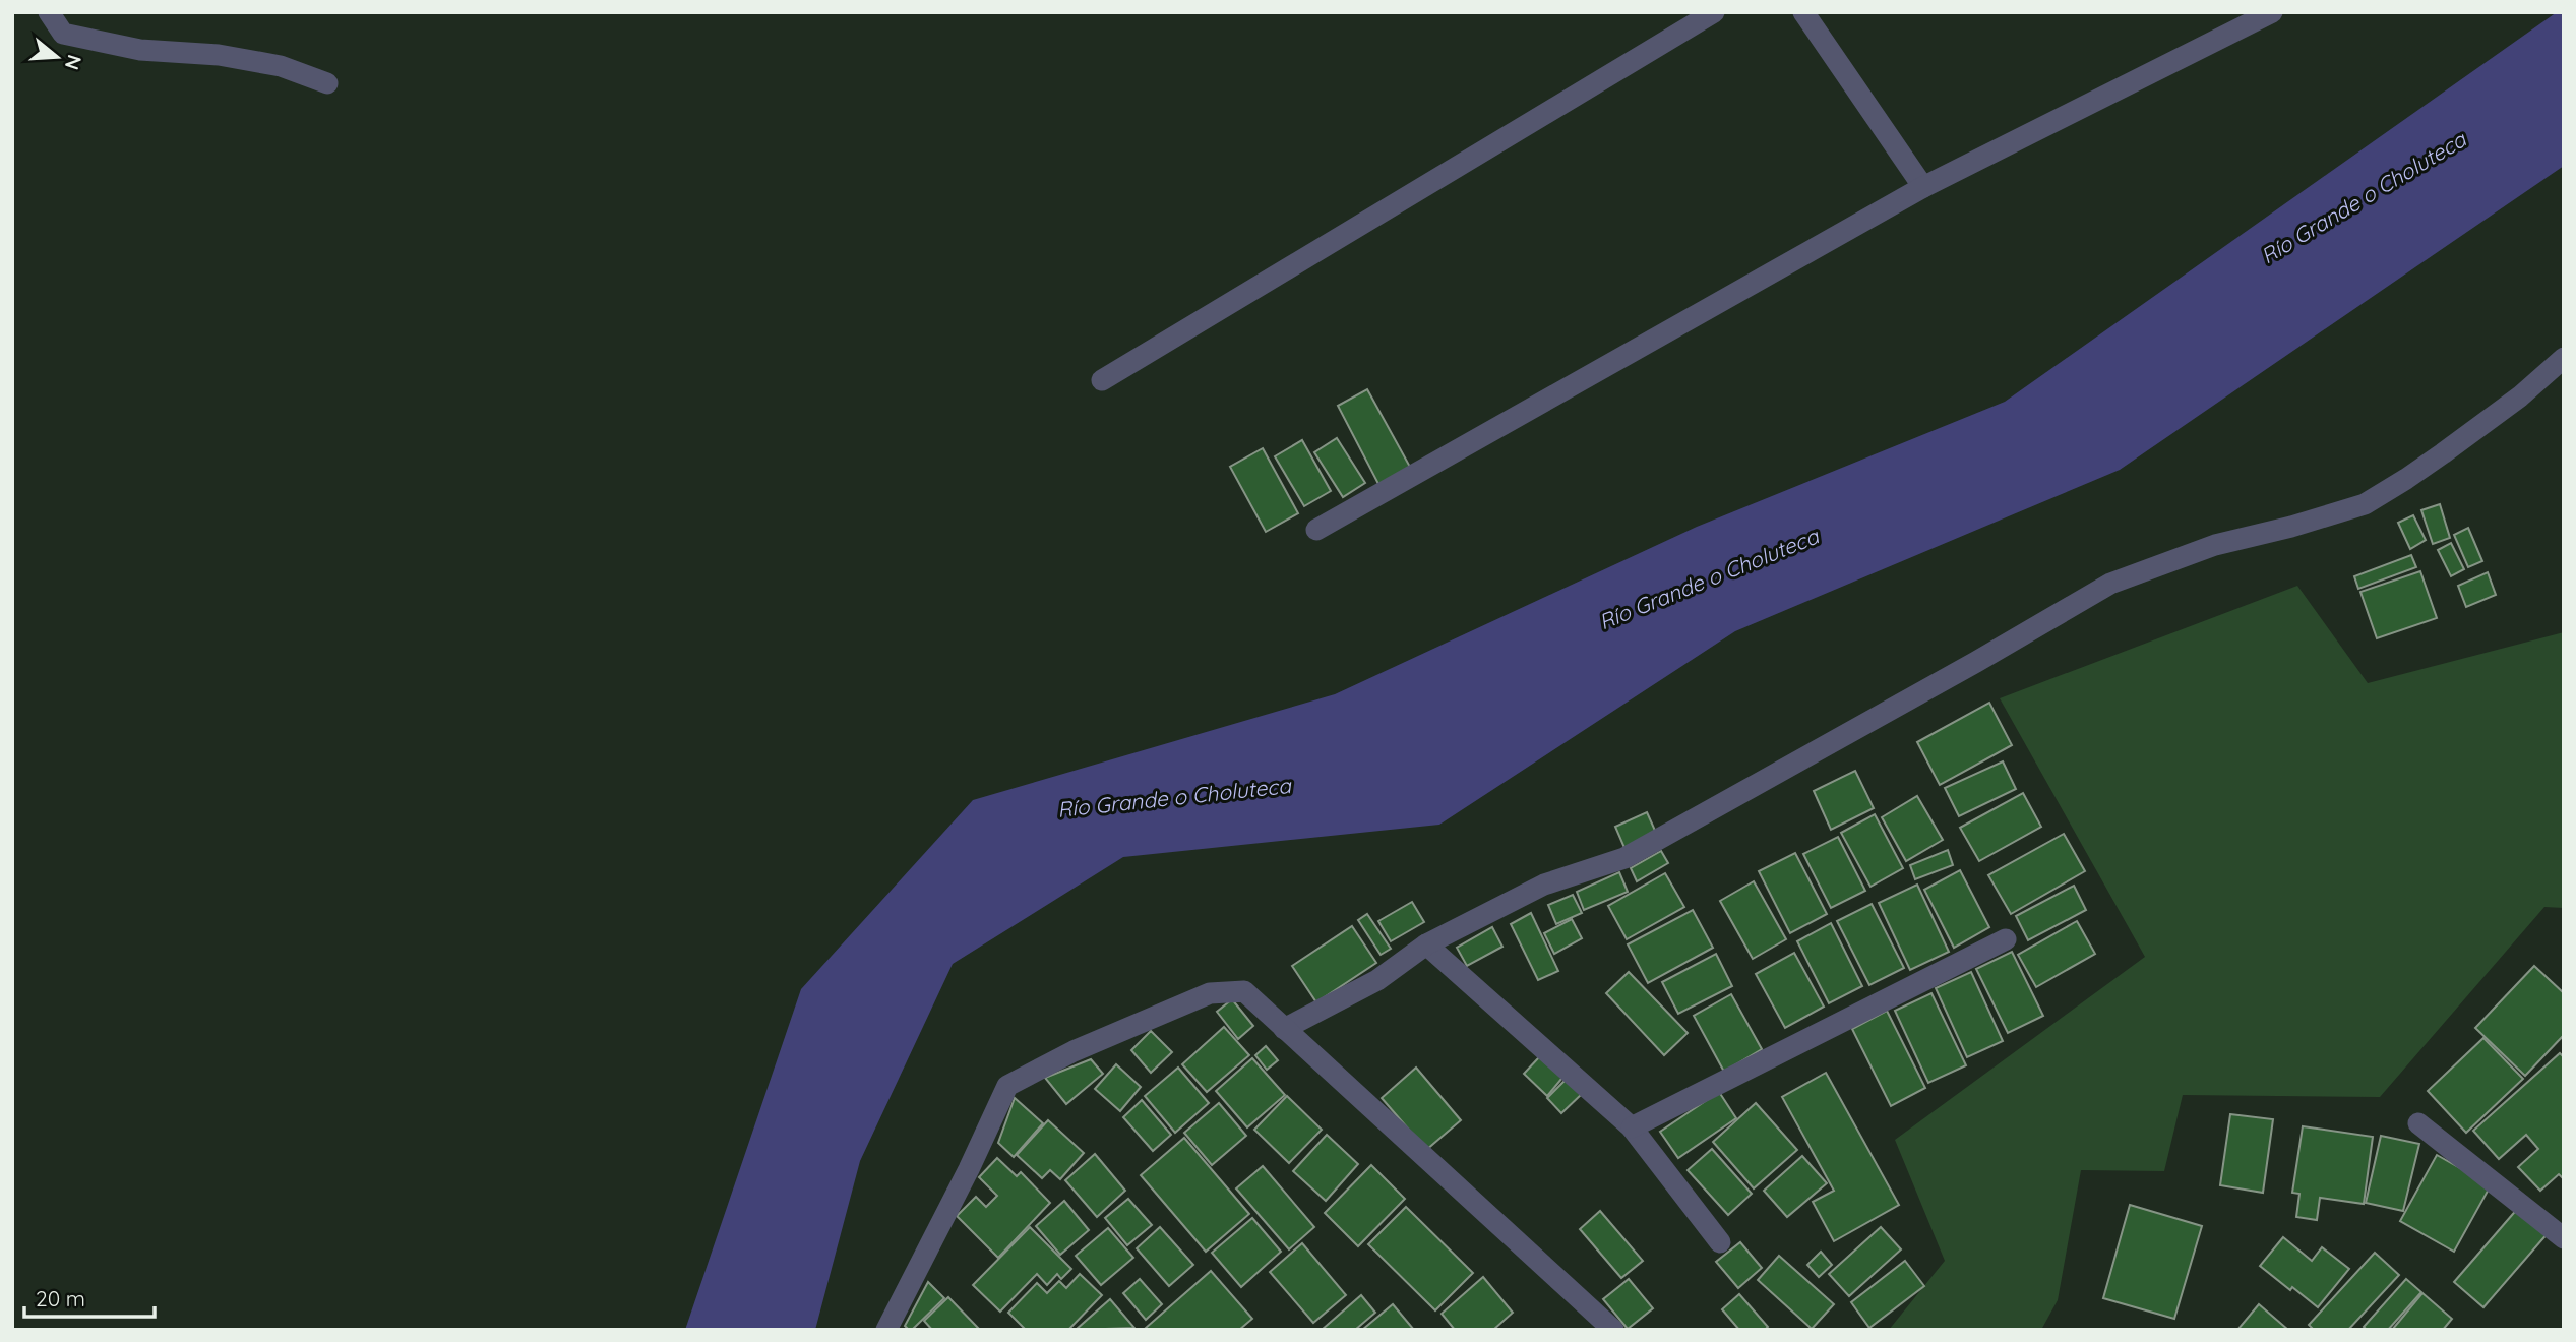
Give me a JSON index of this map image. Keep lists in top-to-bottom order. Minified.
{"water":["Río Grande o Choluteca"],"scale_bar":"20 m","north":"right"}
